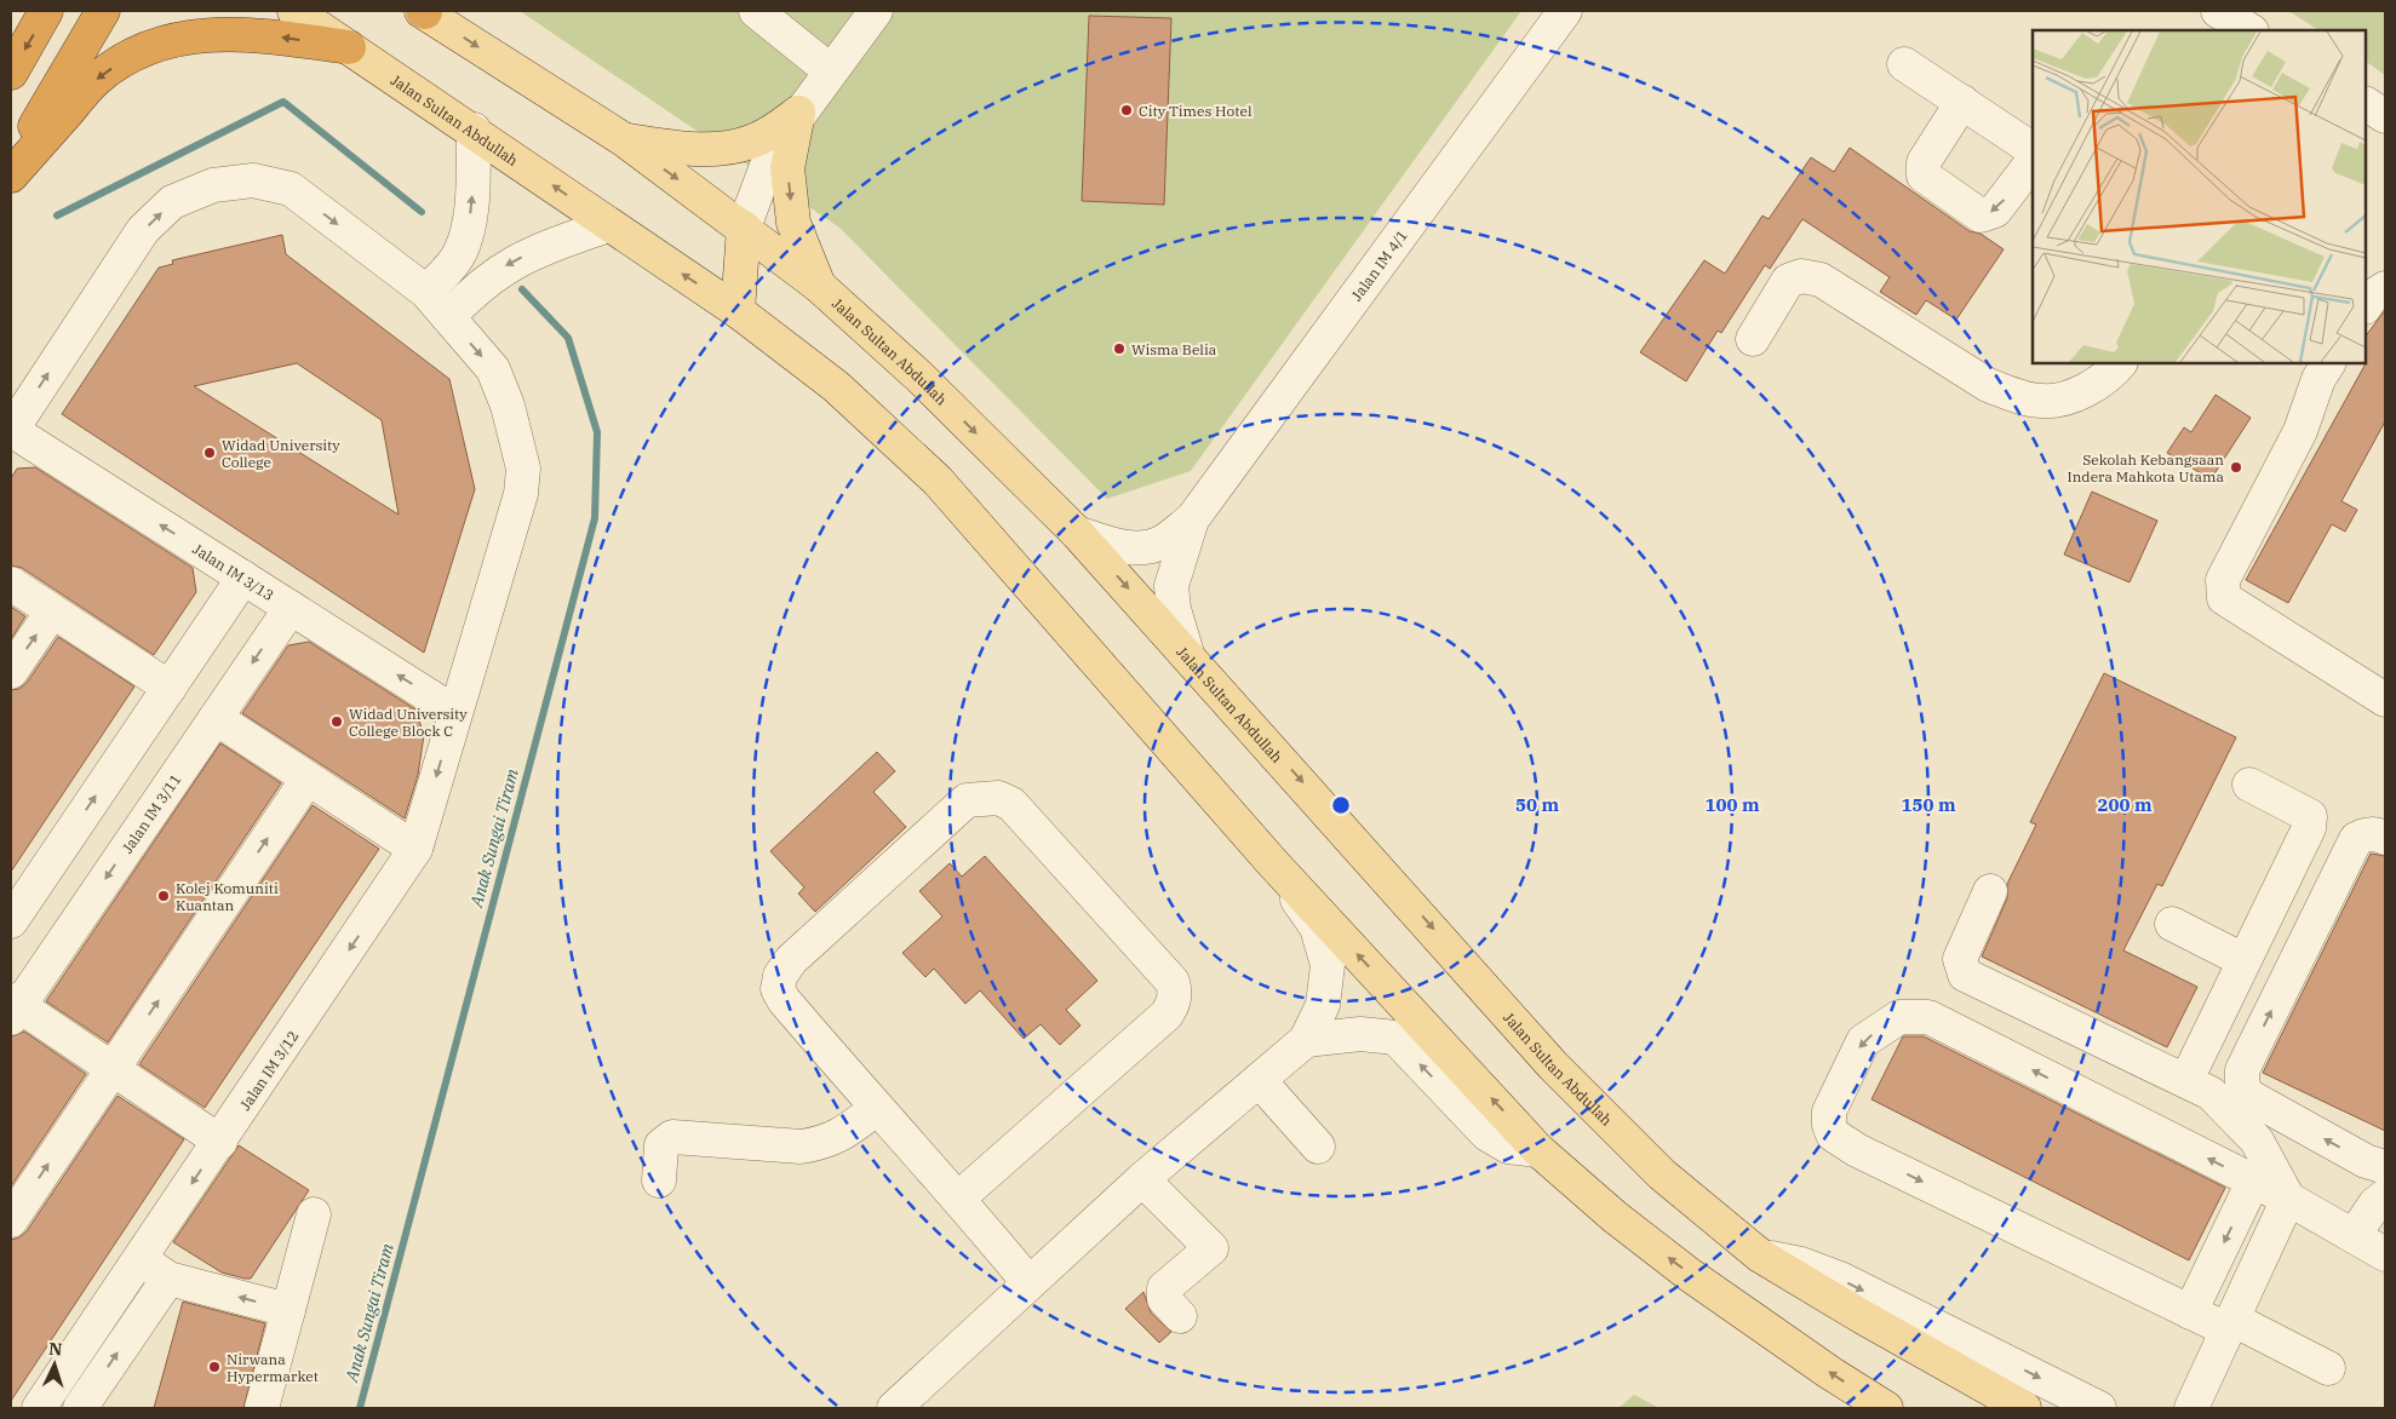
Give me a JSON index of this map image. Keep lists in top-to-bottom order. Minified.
{"streets":{"main road":["Jalan Sultan Abdullah"],"street":["Jalan IM 4/1","Jalan IM 3/13","Jalan IM 3/11","Jalan IM 3/12"]},"crossings":[["Jalan Sultan Abdullah","Jalan IM 4/1"],["Jalan IM 3/13","Jalan IM 3/11"],["Jalan IM 3/13","Jalan IM 3/12"]],"water":["Anak Sungai Tiram"],"places":["City Times Hotel","Wisma Belia","Widad University College","Sekolah Kebangsaan Indera Mahkota Utama","Widad University College Block C","Kolej Komuniti Kuantan","Nirwana Hypermarket"],"north":"top","rings":["50 m","100 m","150 m","200 m"]}
